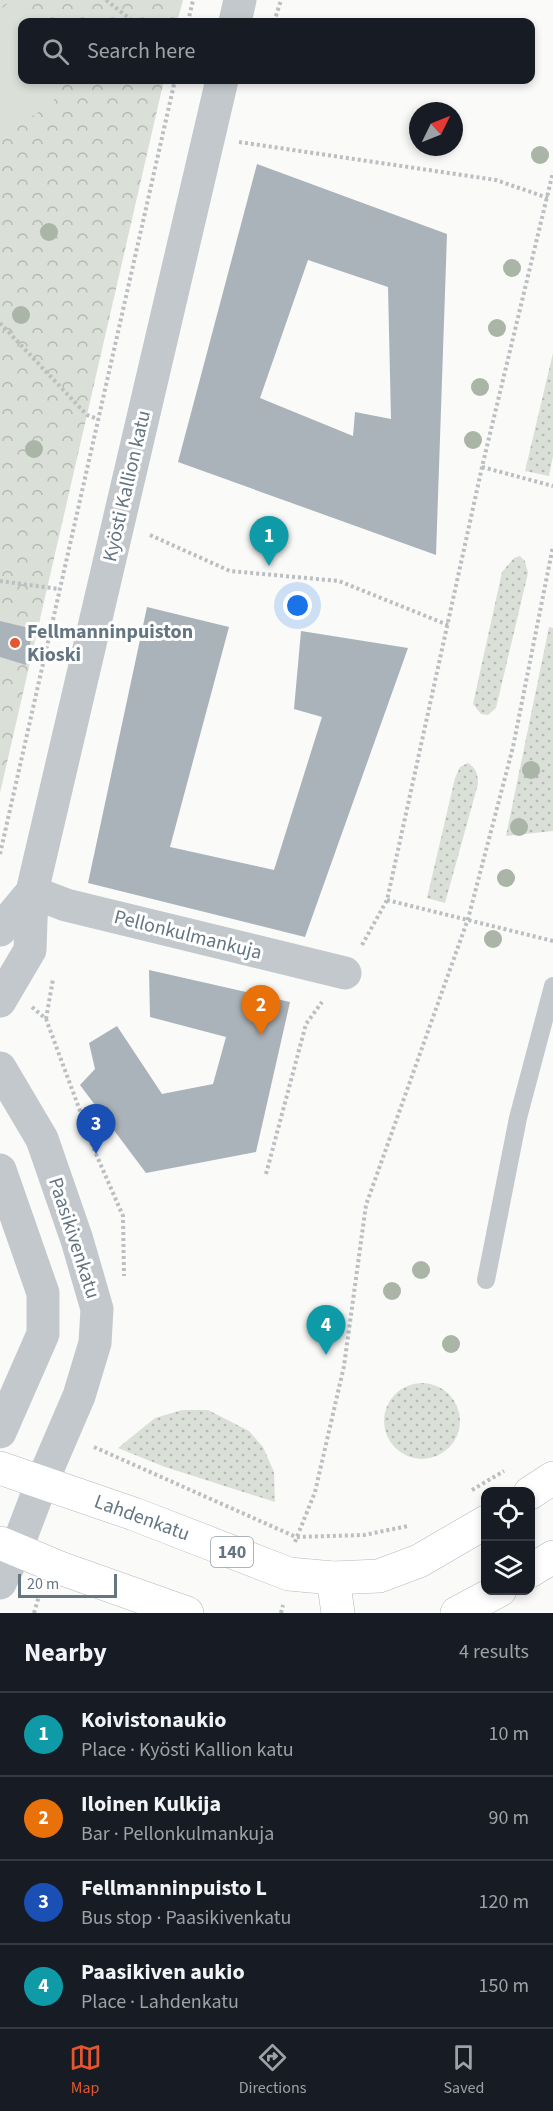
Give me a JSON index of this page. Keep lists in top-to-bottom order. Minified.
{"streets":{"main road":["Lahdenkatu","140"],"street":["Kyösti Kallion katu","Pellonkulmankuja","Paasikivenkatu"]},"crossings":[["Kyösti Kallion katu","Pellonkulmankuja"],["Paasikivenkatu","Lahdenkatu"]],"places":["Fellmanninpuiston Kioski"],"scale_bar":"20 m","north":"top right","page":{"search":"Search here","pins":["1","2","3","4"],"scale":"20 m","heading":["Nearby","4 results"],"list":[{"mark":"1","name":"Koivistonaukio","note":"Place · Kyösti Kallion katu","value":"10 m"},{"mark":"2","name":"Iloinen Kulkija","note":"Bar · Pellonkulmankuja","value":"90 m"},{"mark":"3","name":"Fellmanninpuisto L","note":"Bus stop · Paasikivenkatu","value":"120 m"},{"mark":"4","name":"Paasikiven aukio","note":"Place · Lahdenkatu","value":"150 m"}],"nav":["Map","Directions","Saved"]}}
